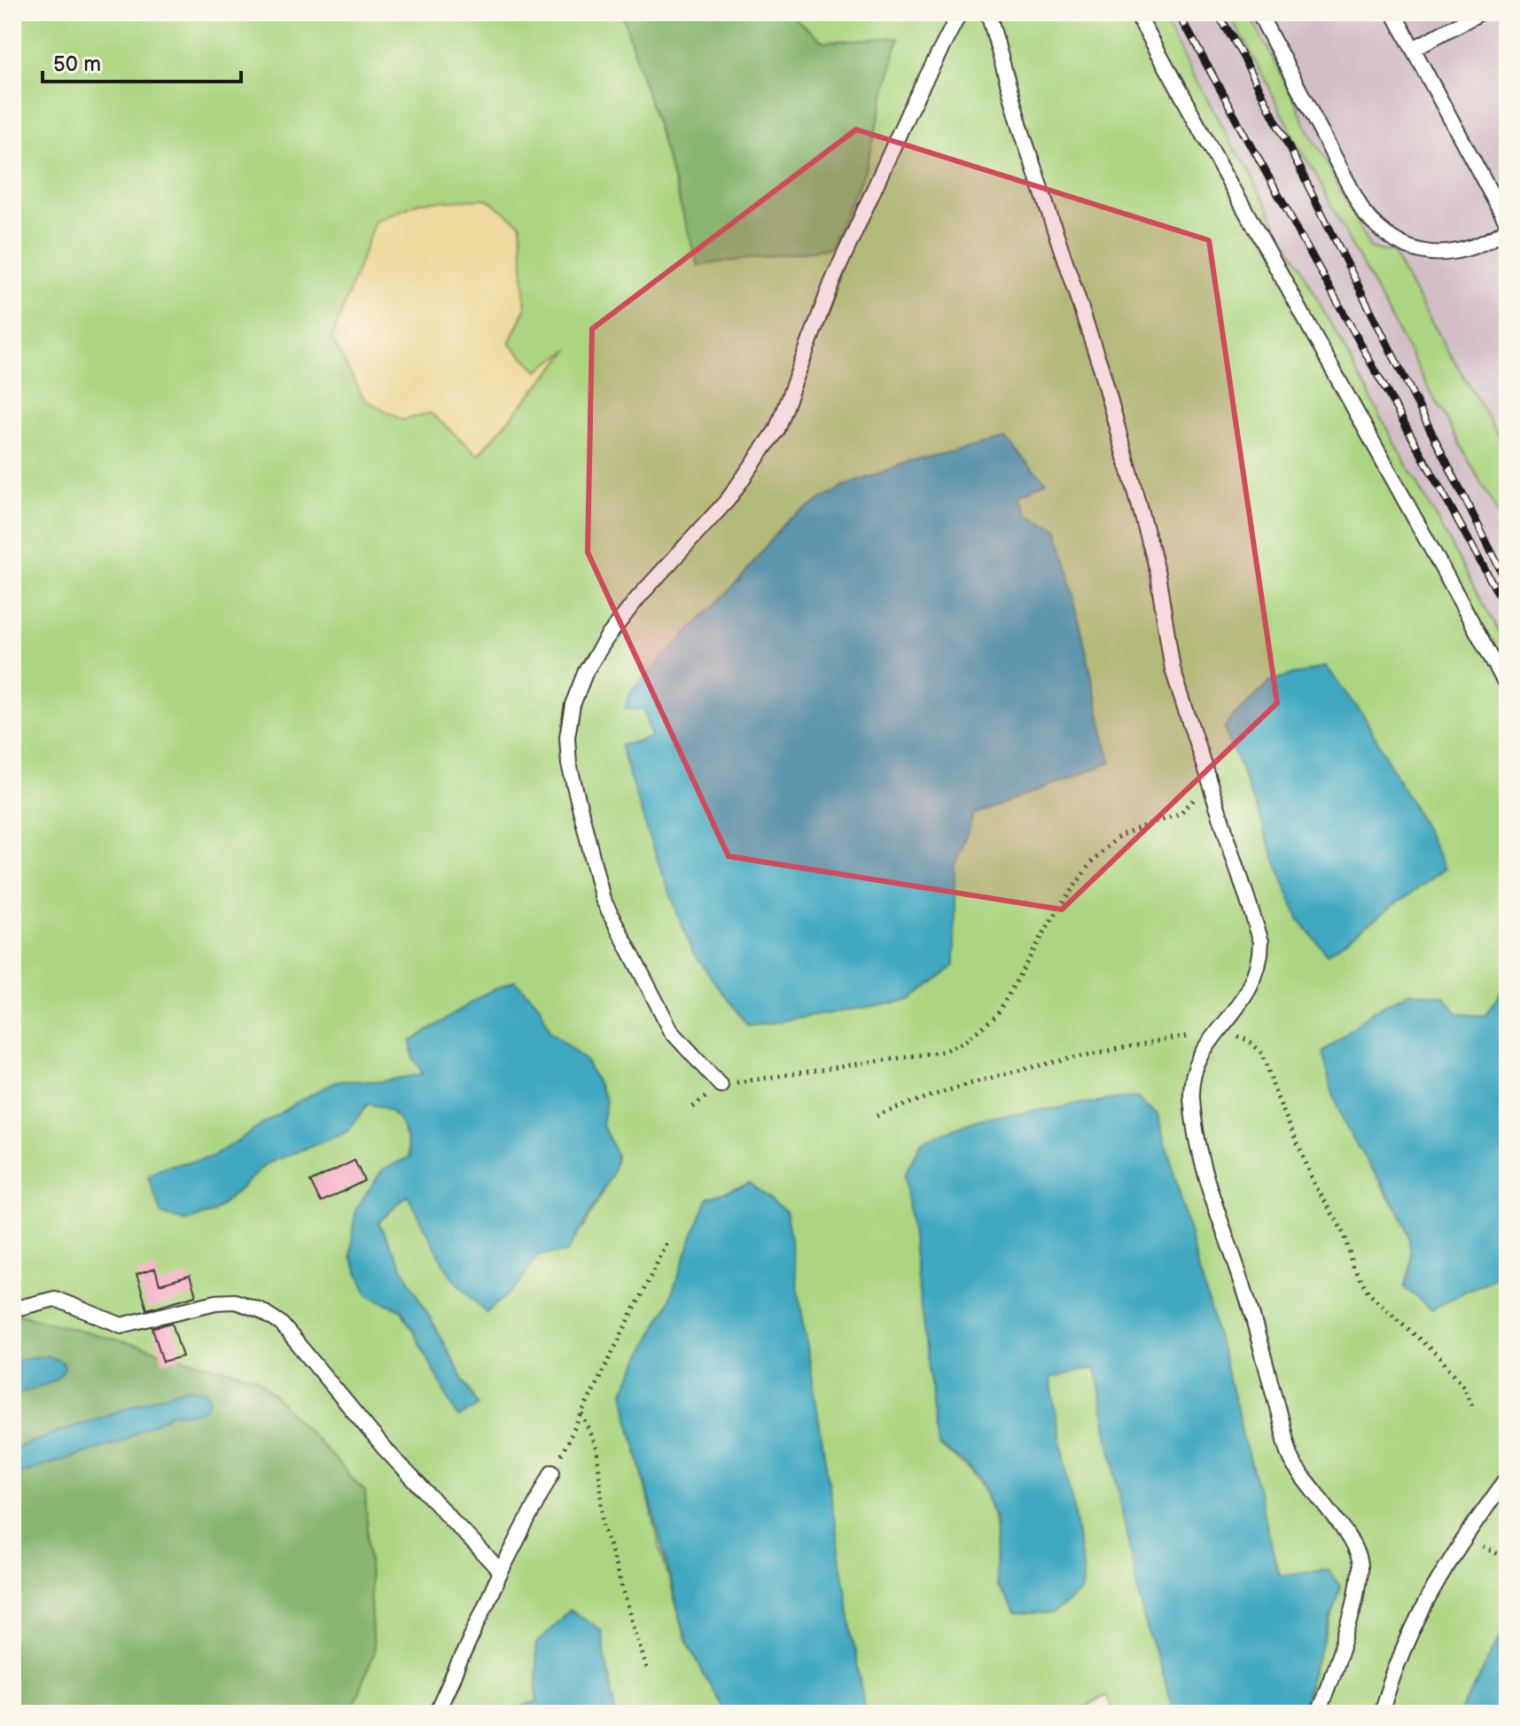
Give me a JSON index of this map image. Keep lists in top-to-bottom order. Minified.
{"scale_bar":"50 m"}
